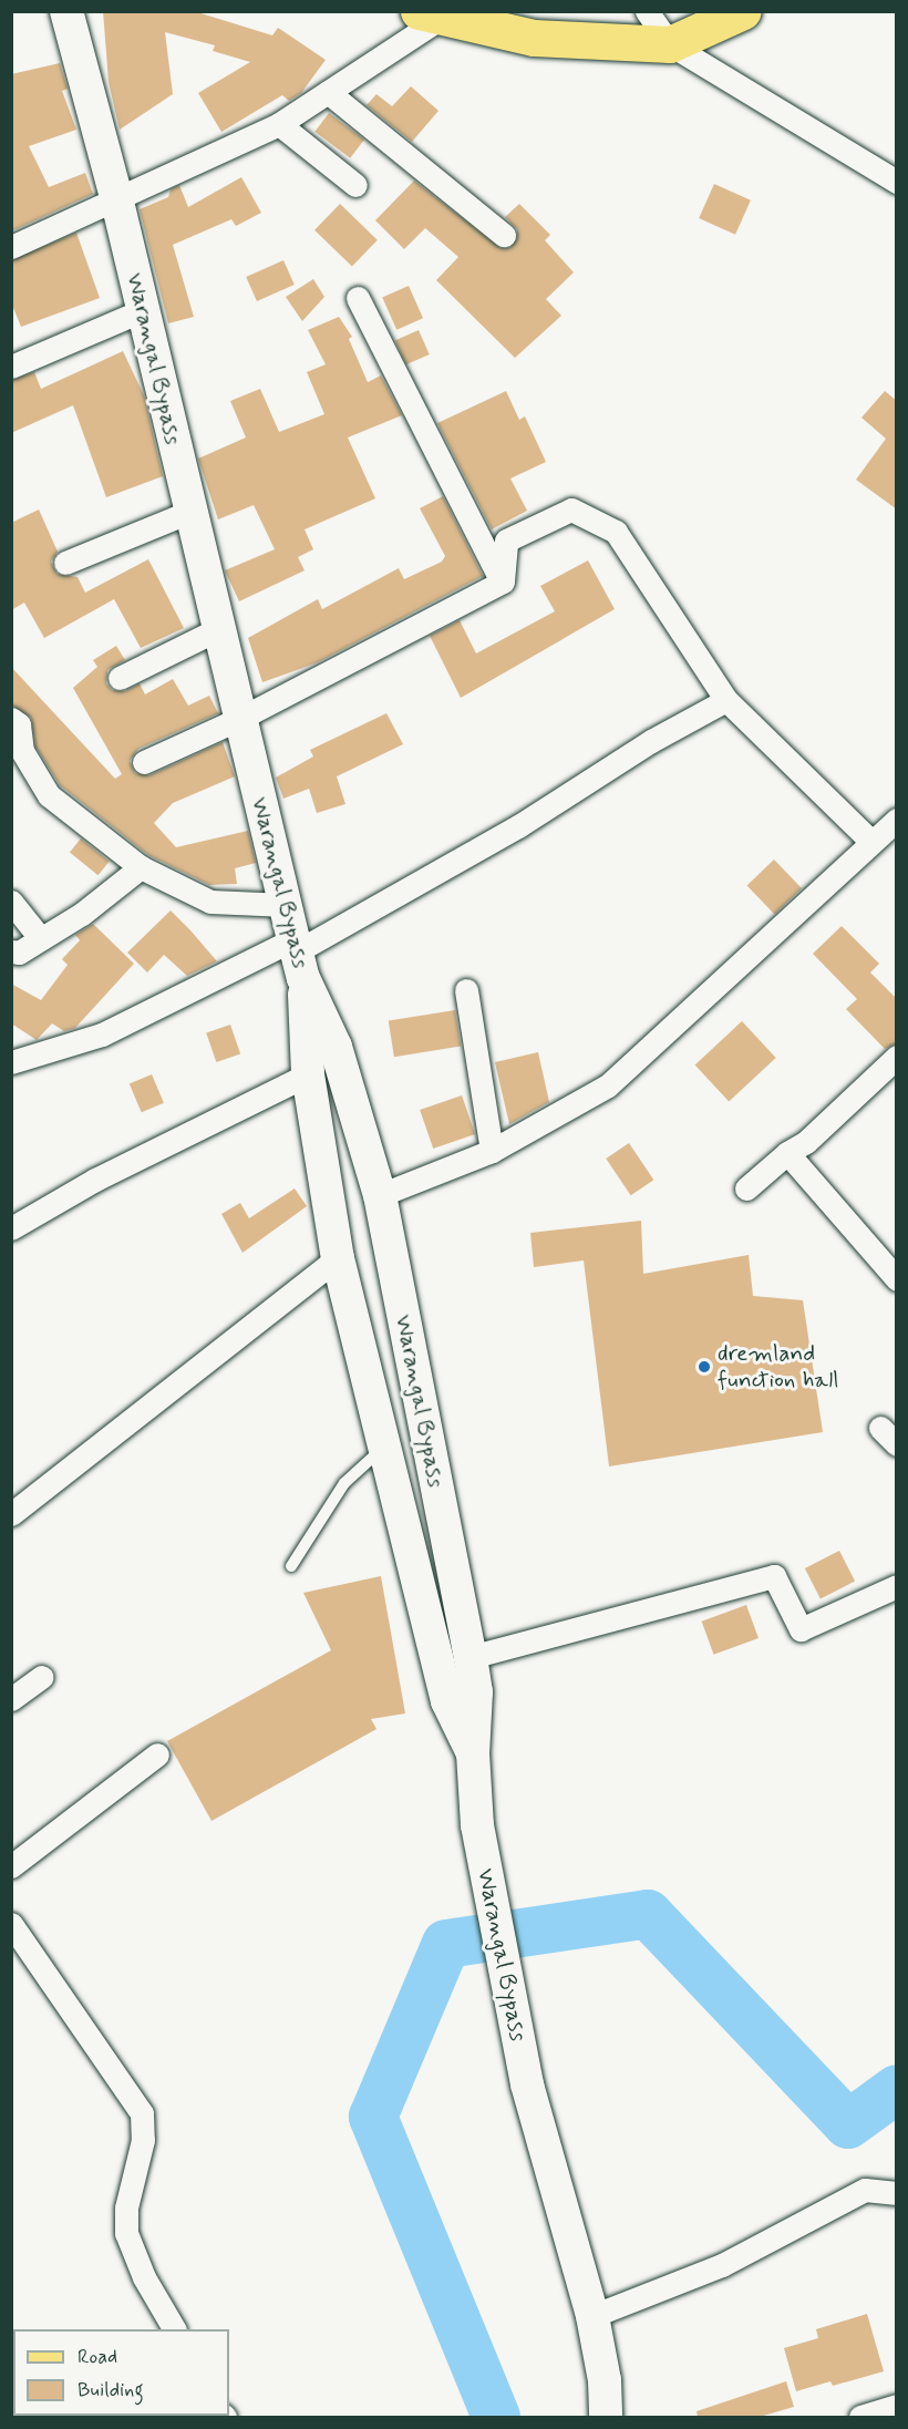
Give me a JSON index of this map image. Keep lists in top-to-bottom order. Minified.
{"streets":{"main road":["Warangal Bypass"]},"places":["dremland function hall"],"legend":["Road","Building"]}
